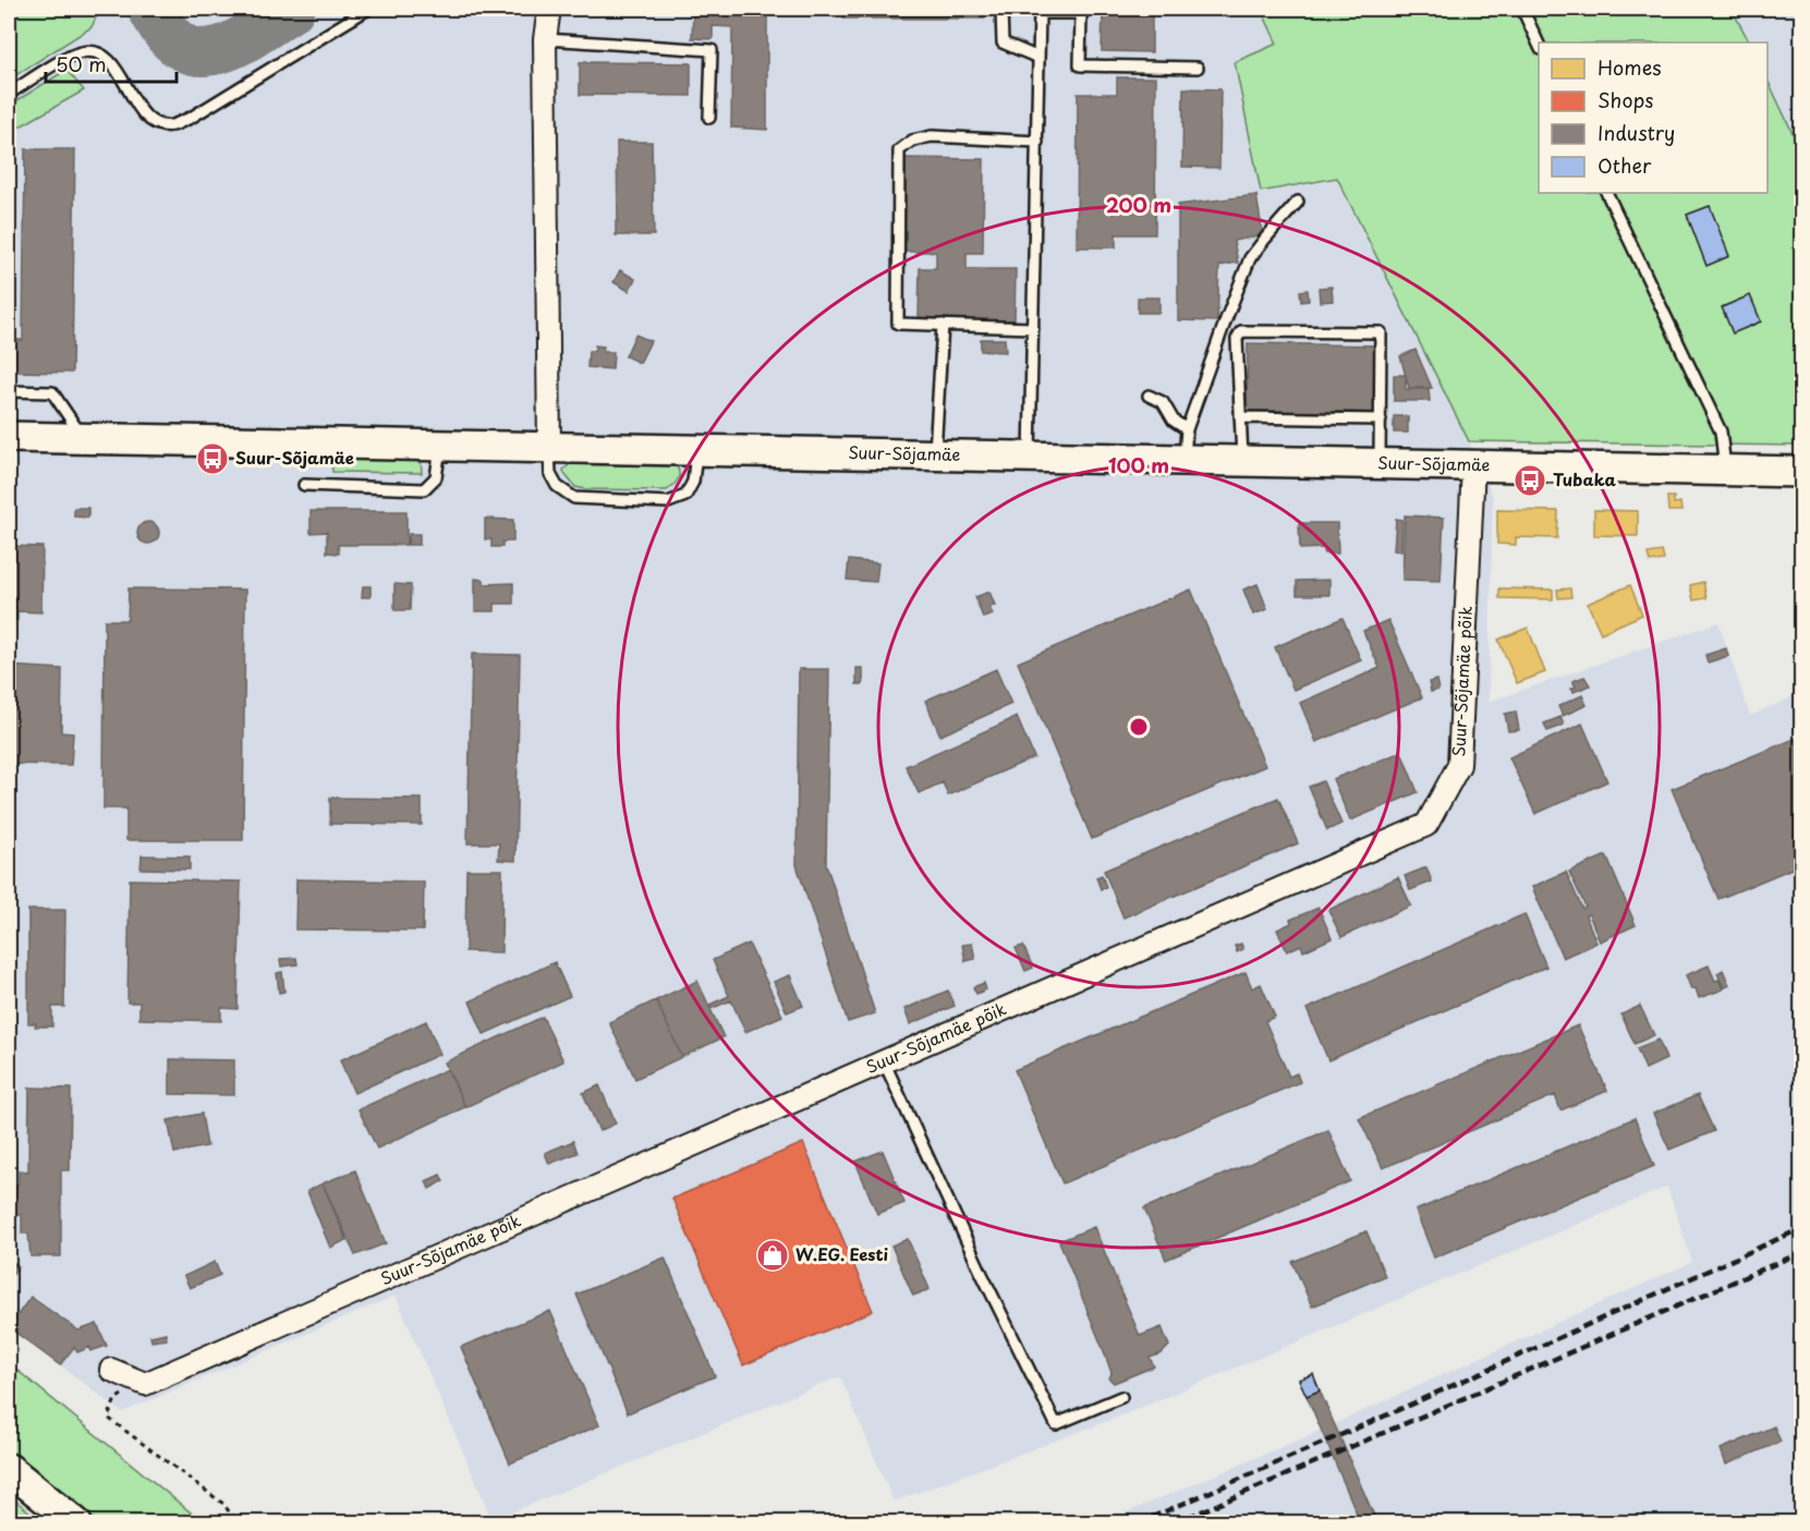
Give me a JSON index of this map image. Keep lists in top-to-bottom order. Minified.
{"streets":{"main road":["Suur-Sõjamäe"],"street":["Suur-Sõjamäe põik"]},"crossings":[["Suur-Sõjamäe","Suur-Sõjamäe põik"]],"places":{"bus stop":["Suur-Sõjamäe","Tubaka"],"shop":["W.EG. Eesti"]},"legend":["Homes","Shops","Industry","Other"],"scale_bar":"50 m","rings":["200 m","100 m"]}
